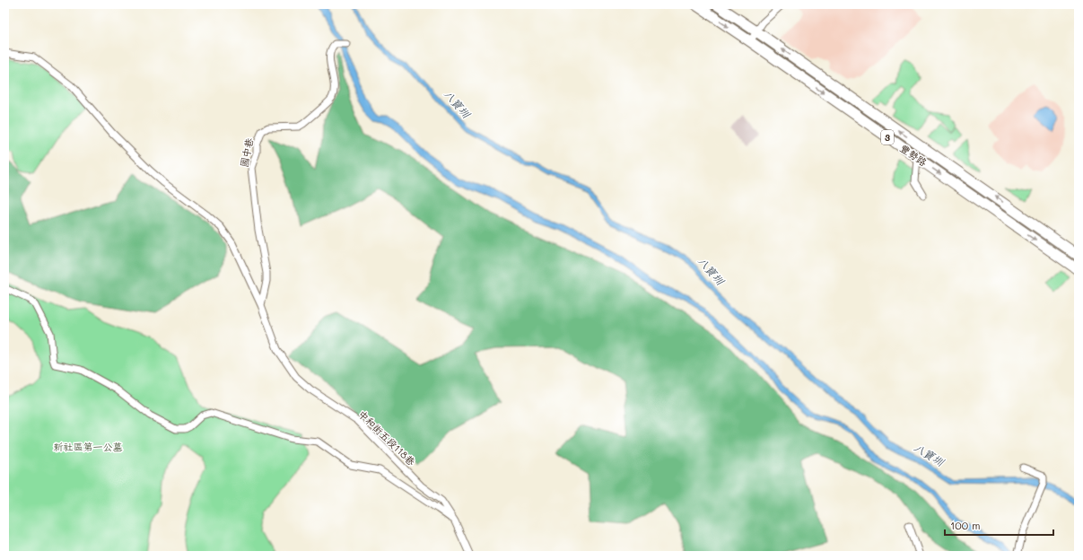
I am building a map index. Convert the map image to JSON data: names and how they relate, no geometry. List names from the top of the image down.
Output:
{
  "streets": {
    "main road": ["3", "豐勢路"],
    "street": ["國中巷", "中和街五段118巷"]
  },
  "crossings": [
    ["國中巷", "中和街五段118巷"]
  ],
  "water": ["八寶圳"],
  "parks": ["新社區第一公墓"],
  "scale_bar": "100 m"
}
